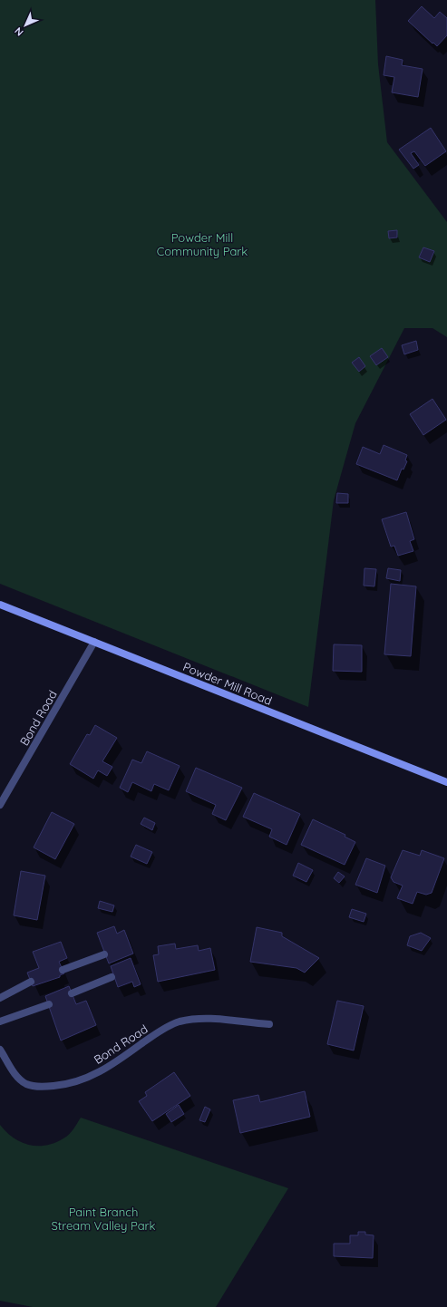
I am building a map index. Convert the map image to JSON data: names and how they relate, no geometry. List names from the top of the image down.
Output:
{
  "streets": {
    "main road": ["Powder Mill Road"],
    "street": ["Bond Road"]
  },
  "crossings": [
    ["Powder Mill Road", "Bond Road"]
  ],
  "parks": ["Powder Mill Community Park", "Paint Branch Stream Valley Park"],
  "north": "bottom left"
}
